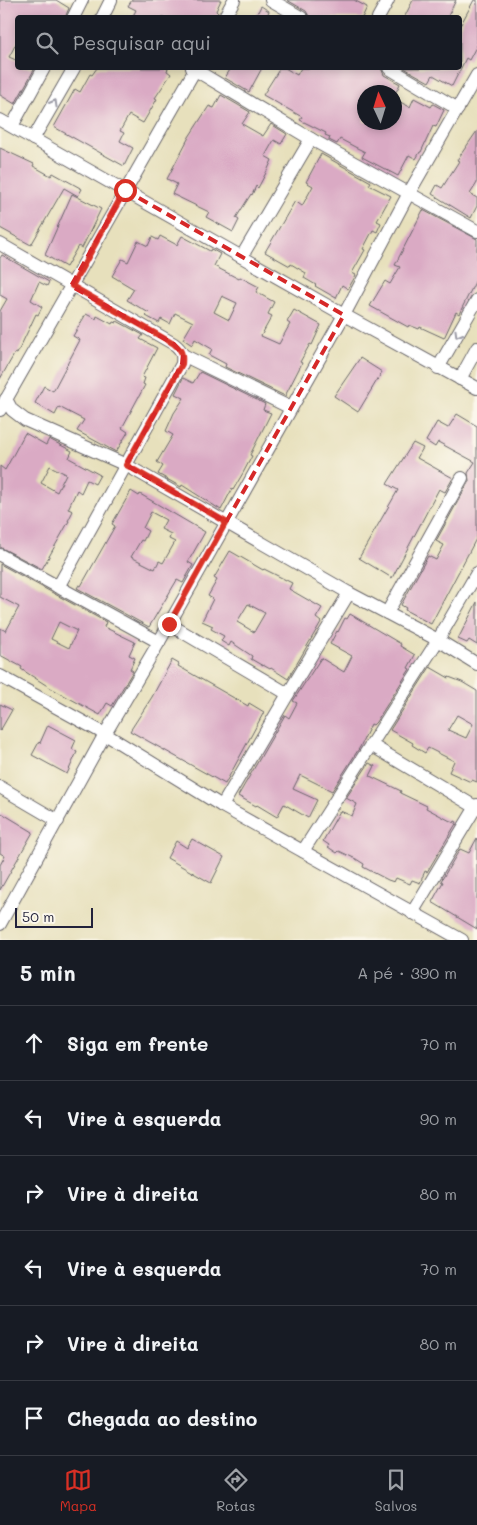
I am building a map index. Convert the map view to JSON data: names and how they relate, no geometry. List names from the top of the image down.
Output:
{
  "scale_bar": "50 m",
  "north": "top",
  "page": {
    "search": "Pesquisar aqui",
    "scale": "50 m",
    "heading": ["5 min", "A pé · 390 m"],
    "list": [
      ["Siga em frente", "70 m"],
      ["Vire à esquerda", "90 m"],
      ["Vire à direita", "80 m"],
      ["Vire à esquerda", "70 m"],
      ["Vire à direita", "80 m"],
      "Chegada ao destino"
    ],
    "nav": ["Mapa", "Rotas", "Salvos"]
  }
}
